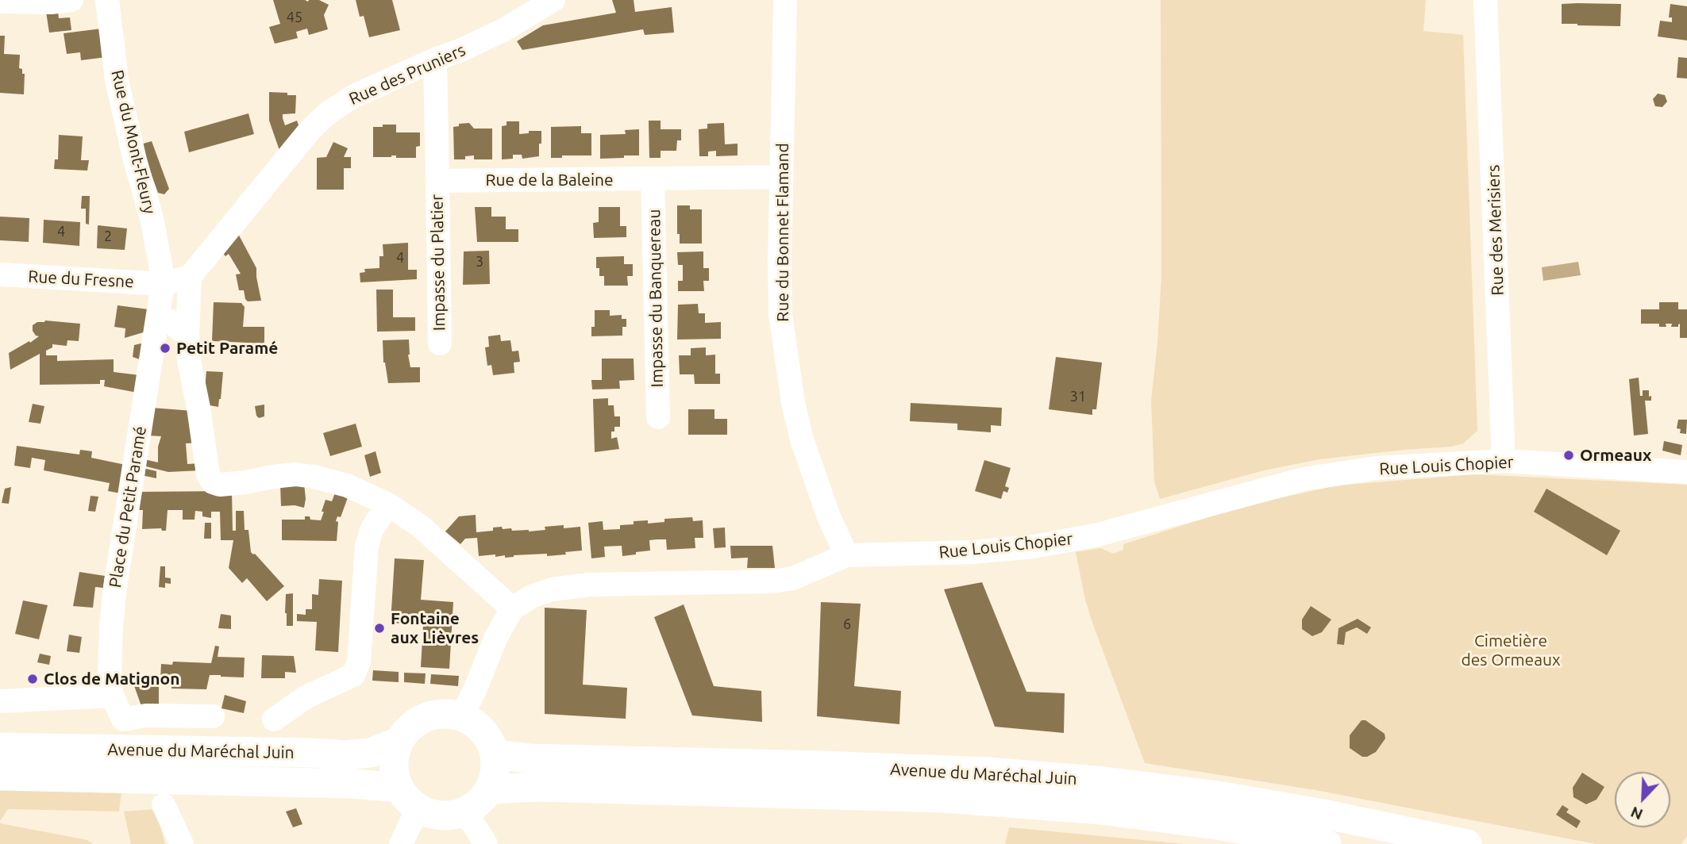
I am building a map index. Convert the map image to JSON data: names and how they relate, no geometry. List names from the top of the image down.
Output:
{
  "streets": {
    "main road": ["Avenue du Maréchal Juin"],
    "street": [
      "Rue des Pruniers",
      "Rue du Mont-Fleury",
      "Rue de la Baleine",
      "Rue des Merisiers",
      "Rue du Bonnet Flamand",
      "Impasse du Platier",
      "Rue du Fresne",
      "Impasse du Banquereau",
      "Rue Louis Chopier",
      "Place du Petit Paramé"
    ]
  },
  "crossings": [
    ["Rue du Mont-Fleury", "Rue du Fresne"],
    ["Rue du Mont-Fleury", "Place du Petit Paramé"],
    ["Rue de la Baleine", "Rue du Bonnet Flamand"],
    ["Rue de la Baleine", "Impasse du Platier"],
    ["Rue de la Baleine", "Impasse du Banquereau"],
    ["Rue des Merisiers", "Rue Louis Chopier"],
    ["Rue du Bonnet Flamand", "Rue Louis Chopier"],
    ["Rue du Fresne", "Place du Petit Paramé"]
  ],
  "parks": ["Cimetière des Ormeaux"],
  "places": [
    "Petit Paramé",
    "Ormeaux",
    "Fontaine aux Lièvres",
    "Clos de Matignon"
  ],
  "house_numbers": [
    "45",
    "4",
    "2",
    "4",
    "3",
    "31",
    "6"
  ],
  "north": "bottom left"
}
